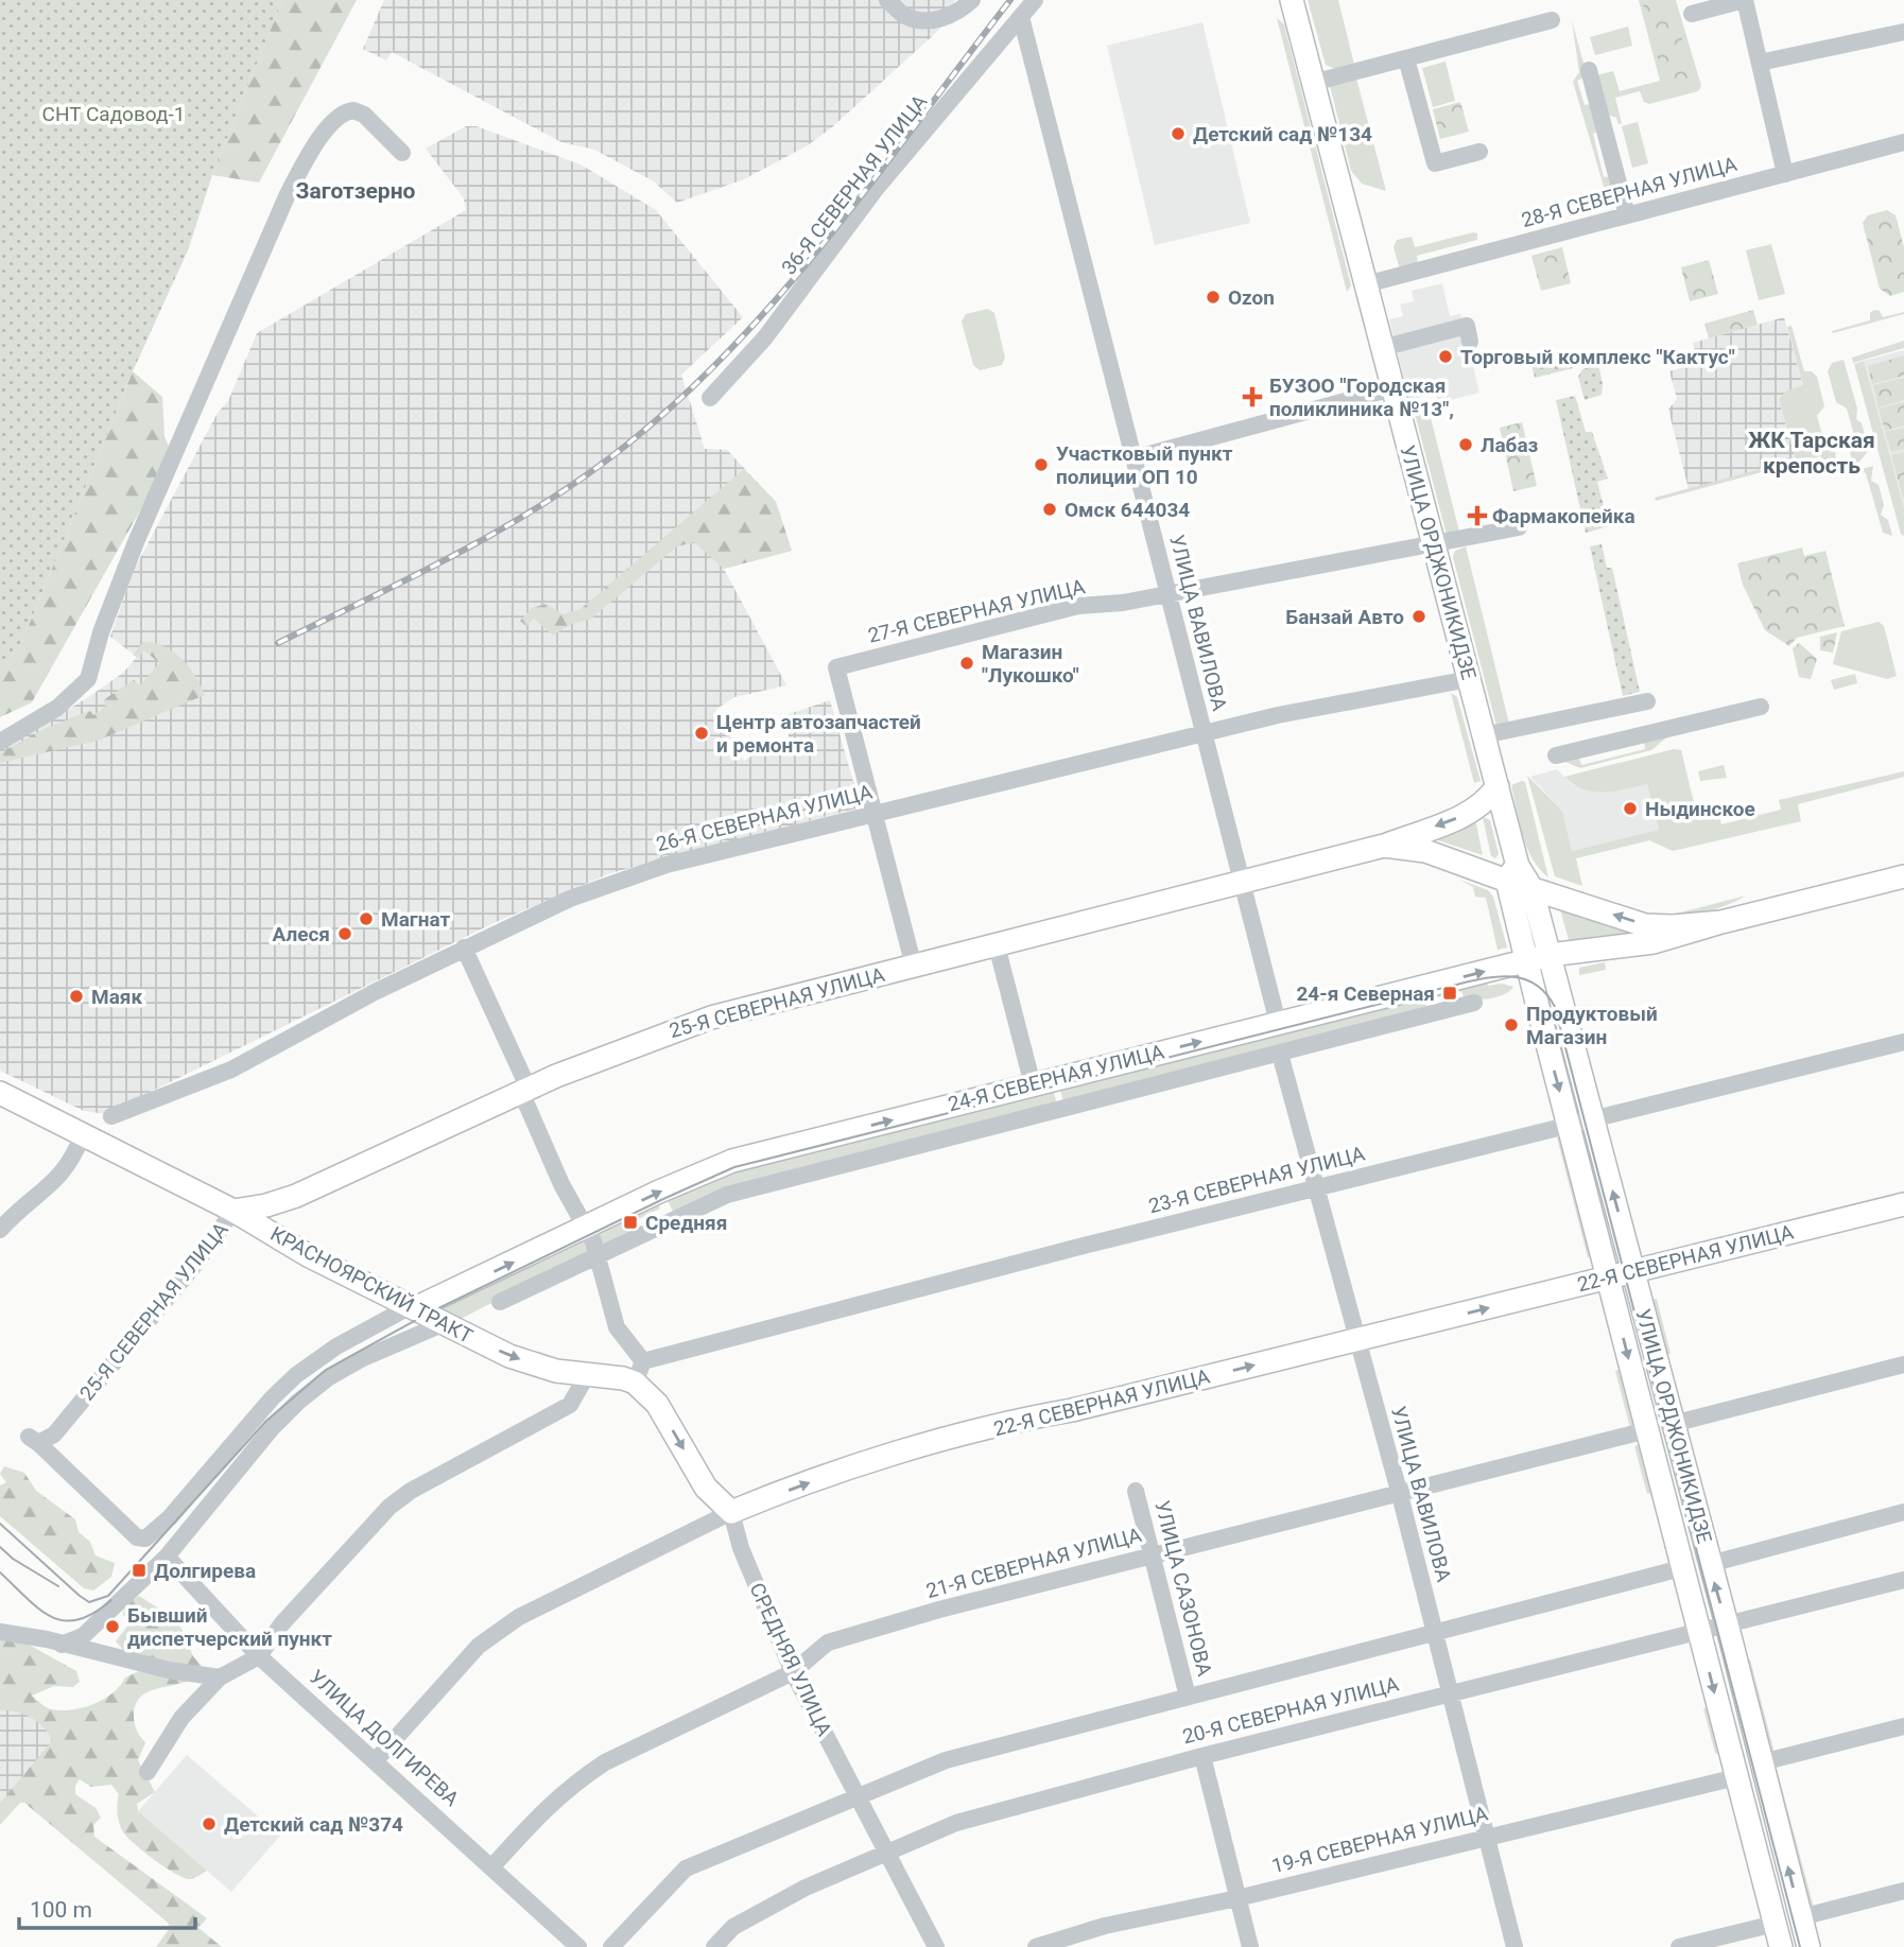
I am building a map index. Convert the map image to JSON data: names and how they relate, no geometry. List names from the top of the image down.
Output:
{
  "streets": {
    "main road": [
      "УЛИЦА ОРДЖОНИКИДЗЕ",
      "25-Я СЕВЕРНАЯ УЛИЦА",
      "24-Я СЕВЕРНАЯ УЛИЦА",
      "22-Я СЕВЕРНАЯ УЛИЦА",
      "КРАСНОЯРСКИЙ ТРАКТ"
    ],
    "street": [
      "36-Я СЕВЕРНАЯ УЛИЦА",
      "28-Я СЕВЕРНАЯ УЛИЦА",
      "27-Я СЕВЕРНАЯ УЛИЦА",
      "УЛИЦА ВАВИЛОВА",
      "26-Я СЕВЕРНАЯ УЛИЦА",
      "23-Я СЕВЕРНАЯ УЛИЦА",
      "21-Я СЕВЕРНАЯ УЛИЦА",
      "УЛИЦА САЗОНОВА",
      "СРЕДНЯЯ УЛИЦА",
      "20-Я СЕВЕРНАЯ УЛИЦА",
      "УЛИЦА ДОЛГИРЕВА",
      "19-Я СЕВЕРНАЯ УЛИЦА"
    ]
  },
  "crossings": [
    ["36-Я СЕВЕРНАЯ УЛИЦА", "УЛИЦА ВАВИЛОВА"],
    ["28-Я СЕВЕРНАЯ УЛИЦА", "УЛИЦА ОРДЖОНИКИДЗЕ"],
    ["УЛИЦА ОРДЖОНИКИДЗЕ", "27-Я СЕВЕРНАЯ УЛИЦА"],
    ["УЛИЦА ОРДЖОНИКИДЗЕ", "26-Я СЕВЕРНАЯ УЛИЦА"],
    ["УЛИЦА ОРДЖОНИКИДЗЕ", "25-Я СЕВЕРНАЯ УЛИЦА"],
    ["УЛИЦА ОРДЖОНИКИДЗЕ", "24-Я СЕВЕРНАЯ УЛИЦА"],
    ["УЛИЦА ОРДЖОНИКИДЗЕ", "23-Я СЕВЕРНАЯ УЛИЦА"],
    ["УЛИЦА ОРДЖОНИКИДЗЕ", "22-Я СЕВЕРНАЯ УЛИЦА"],
    ["УЛИЦА ОРДЖОНИКИДЗЕ", "21-Я СЕВЕРНАЯ УЛИЦА"],
    ["УЛИЦА ОРДЖОНИКИДЗЕ", "20-Я СЕВЕРНАЯ УЛИЦА"],
    ["УЛИЦА ОРДЖОНИКИДЗЕ", "19-Я СЕВЕРНАЯ УЛИЦА"],
    ["27-Я СЕВЕРНАЯ УЛИЦА", "УЛИЦА ВАВИЛОВА"],
    ["27-Я СЕВЕРНАЯ УЛИЦА", "26-Я СЕВЕРНАЯ УЛИЦА"],
    ["УЛИЦА ВАВИЛОВА", "26-Я СЕВЕРНАЯ УЛИЦА"],
    ["УЛИЦА ВАВИЛОВА", "25-Я СЕВЕРНАЯ УЛИЦА"],
    ["УЛИЦА ВАВИЛОВА", "24-Я СЕВЕРНАЯ УЛИЦА"],
    ["УЛИЦА ВАВИЛОВА", "23-Я СЕВЕРНАЯ УЛИЦА"],
    ["УЛИЦА ВАВИЛОВА", "22-Я СЕВЕРНАЯ УЛИЦА"],
    ["УЛИЦА ВАВИЛОВА", "21-Я СЕВЕРНАЯ УЛИЦА"],
    ["УЛИЦА ВАВИЛОВА", "20-Я СЕВЕРНАЯ УЛИЦА"],
    ["УЛИЦА ВАВИЛОВА", "19-Я СЕВЕРНАЯ УЛИЦА"],
    ["25-Я СЕВЕРНАЯ УЛИЦА", "24-Я СЕВЕРНАЯ УЛИЦА"],
    ["25-Я СЕВЕРНАЯ УЛИЦА", "КРАСНОЯРСКИЙ ТРАКТ"],
    ["24-Я СЕВЕРНАЯ УЛИЦА", "КРАСНОЯРСКИЙ ТРАКТ"],
    ["23-Я СЕВЕРНАЯ УЛИЦА", "КРАСНОЯРСКИЙ ТРАКТ"],
    ["22-Я СЕВЕРНАЯ УЛИЦА", "СРЕДНЯЯ УЛИЦА"],
    ["22-Я СЕВЕРНАЯ УЛИЦА", "УЛИЦА ДОЛГИРЕВА"],
    ["21-Я СЕВЕРНАЯ УЛИЦА", "УЛИЦА САЗОНОВА"],
    ["21-Я СЕВЕРНАЯ УЛИЦА", "СРЕДНЯЯ УЛИЦА"],
    ["21-Я СЕВЕРНАЯ УЛИЦА", "УЛИЦА ДОЛГИРЕВА"],
    ["УЛИЦА САЗОНОВА", "20-Я СЕВЕРНАЯ УЛИЦА"],
    ["СРЕДНЯЯ УЛИЦА", "20-Я СЕВЕРНАЯ УЛИЦА"]
  ],
  "one_way": ["22-Я СЕВЕРНАЯ УЛИЦА"],
  "districts": ["Заготзерно", "ЖК Тарская крепость"],
  "parks": ["СНТ Садовод-1"],
  "places": {
    "other": [
      "Детский сад №134",
      "Ozon",
      "Торговый комплекс \"Кактус\"",
      "Лабаз",
      "Участковый пункт полиции ОП 10",
      "Омск 644034",
      "Банзай Авто",
      "Магазин \"Лукошко\"",
      "Центр автозапчастей и ремонта",
      "Ныдинское",
      "Магнат",
      "Алеся",
      "Маяк",
      "Продуктовый Магазин",
      "Бывший диспетчерский пункт",
      "Детский сад №374"
    ],
    "health": ["БУЗОО \"Городская поликлиника №13\",", "Фармакопейка"],
    "transit": ["24-я Северная", "Средняя", "Долгирева"]
  },
  "scale_bar": "100 m"
}
